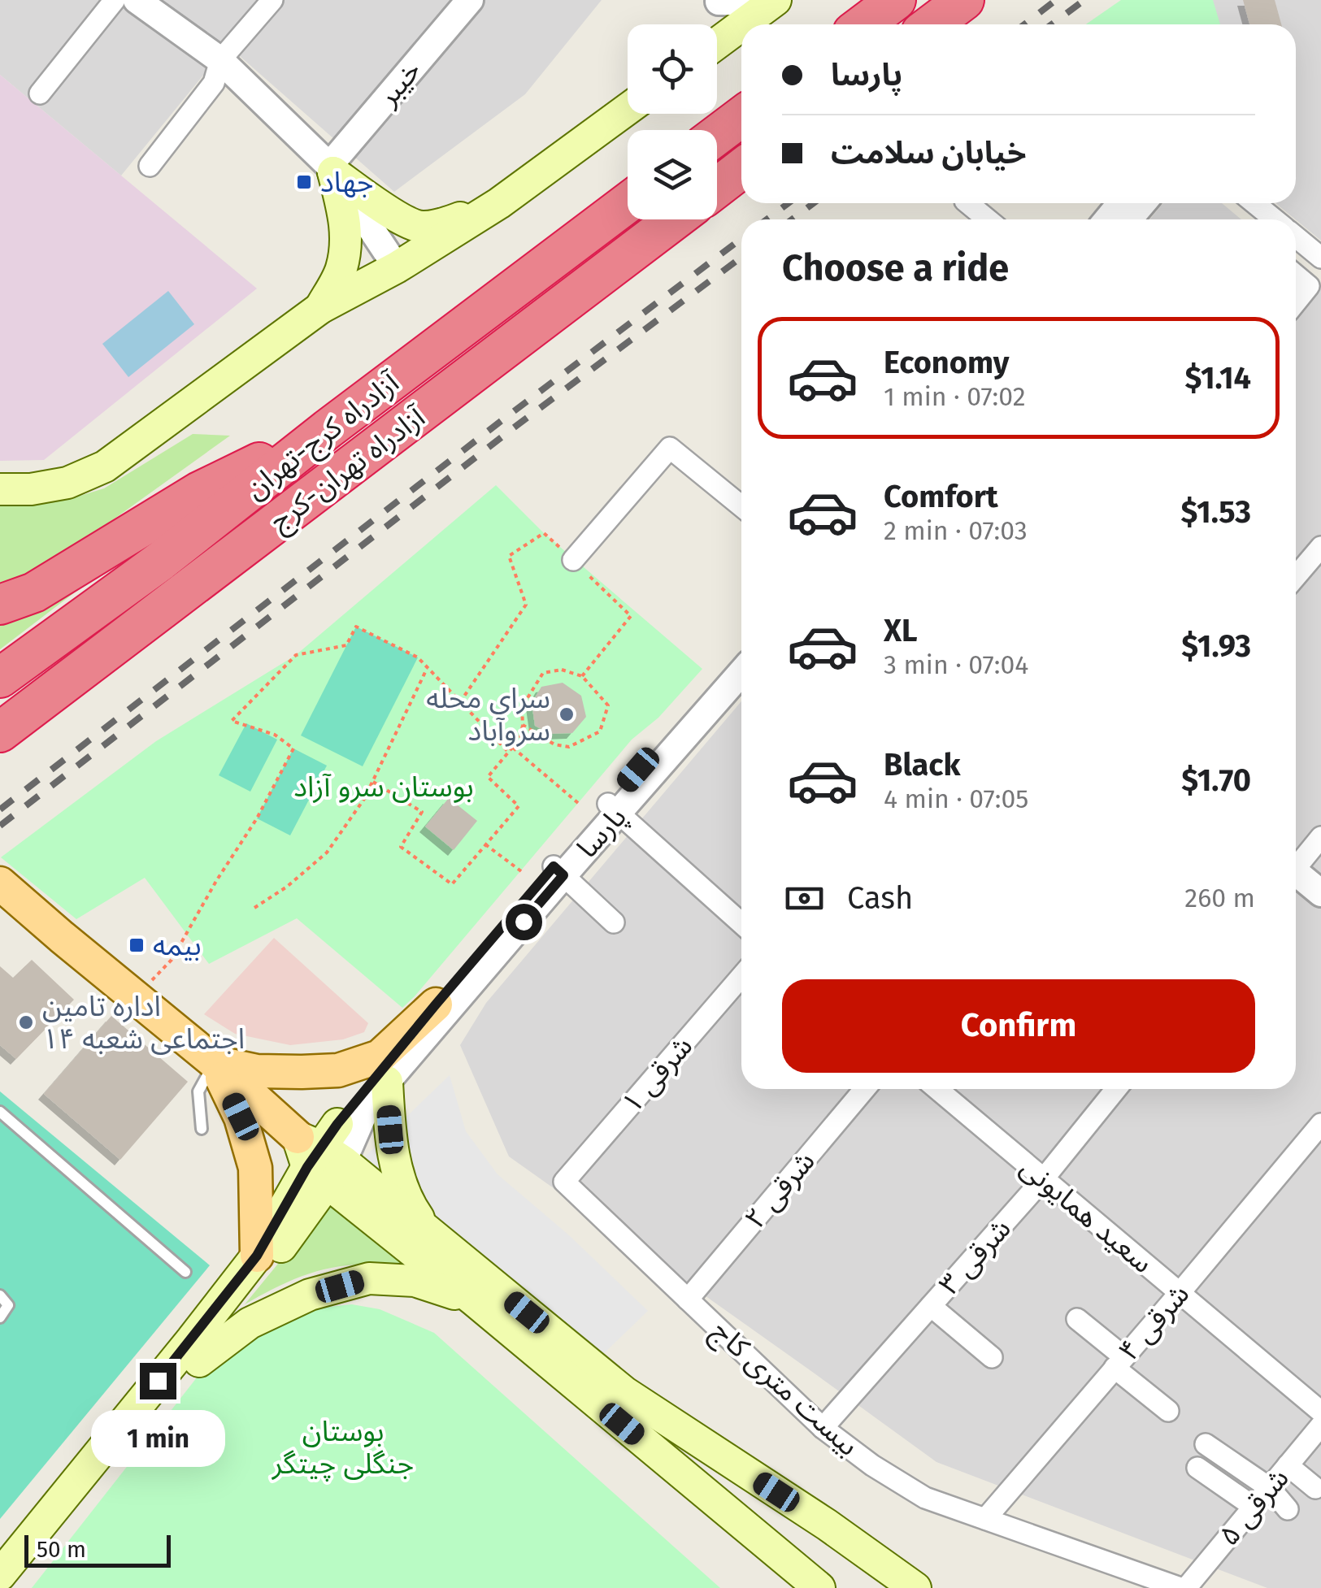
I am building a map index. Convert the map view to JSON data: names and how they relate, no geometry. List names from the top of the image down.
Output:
{
  "streets": {
    "highway": ["آزادراه کرج-تهران", "آزادراه تهران-کرج"],
    "street": [
      "خیبر",
      "پارسا",
      "۱ شرقی",
      "۲ شرقی",
      "سعید همایونی",
      "۳ شرقی",
      "۴ شرقی",
      "بیست متری کاج",
      "۵ شرقی"
    ]
  },
  "crossings": [
    ["۱ شرقی", "بیست متری کاج"],
    ["۲ شرقی", "بیست متری کاج"],
    ["سعید همایونی", "۳ شرقی"],
    ["سعید همایونی", "۴ شرقی"],
    ["۳ شرقی", "بیست متری کاج"],
    ["۴ شرقی", "بیست متری کاج"]
  ],
  "parks": ["بوستان سرو آزاد", "بوستان جنگلی چیتگر"],
  "places": {
    "transit": ["جهاد", "بیمه"],
    "other": ["سرای محله سروآباد", "اداره تامین اجتماعی شعبه ۱۴"]
  },
  "scale_bar": "50 m",
  "page": {
    "banner": ["پارسا", "خیابان سلامت"],
    "heading": "Choose a ride",
    "list": [
      {
        "name": "Economy",
        "note": "1 min · 07:02",
        "value": "$1.14"
      },
      {
        "name": "Comfort",
        "note": "2 min · 07:03",
        "value": "$1.53"
      },
      {
        "name": "XL",
        "note": "3 min · 07:04",
        "value": "$1.93"
      },
      {
        "name": "Black",
        "note": "4 min · 07:05",
        "value": "$1.70"
      }
    ],
    "pay": ["Cash", "260 m"],
    "buttons": "Confirm",
    "bubble": "1 min",
    "scale": "50 m"
  }
}
